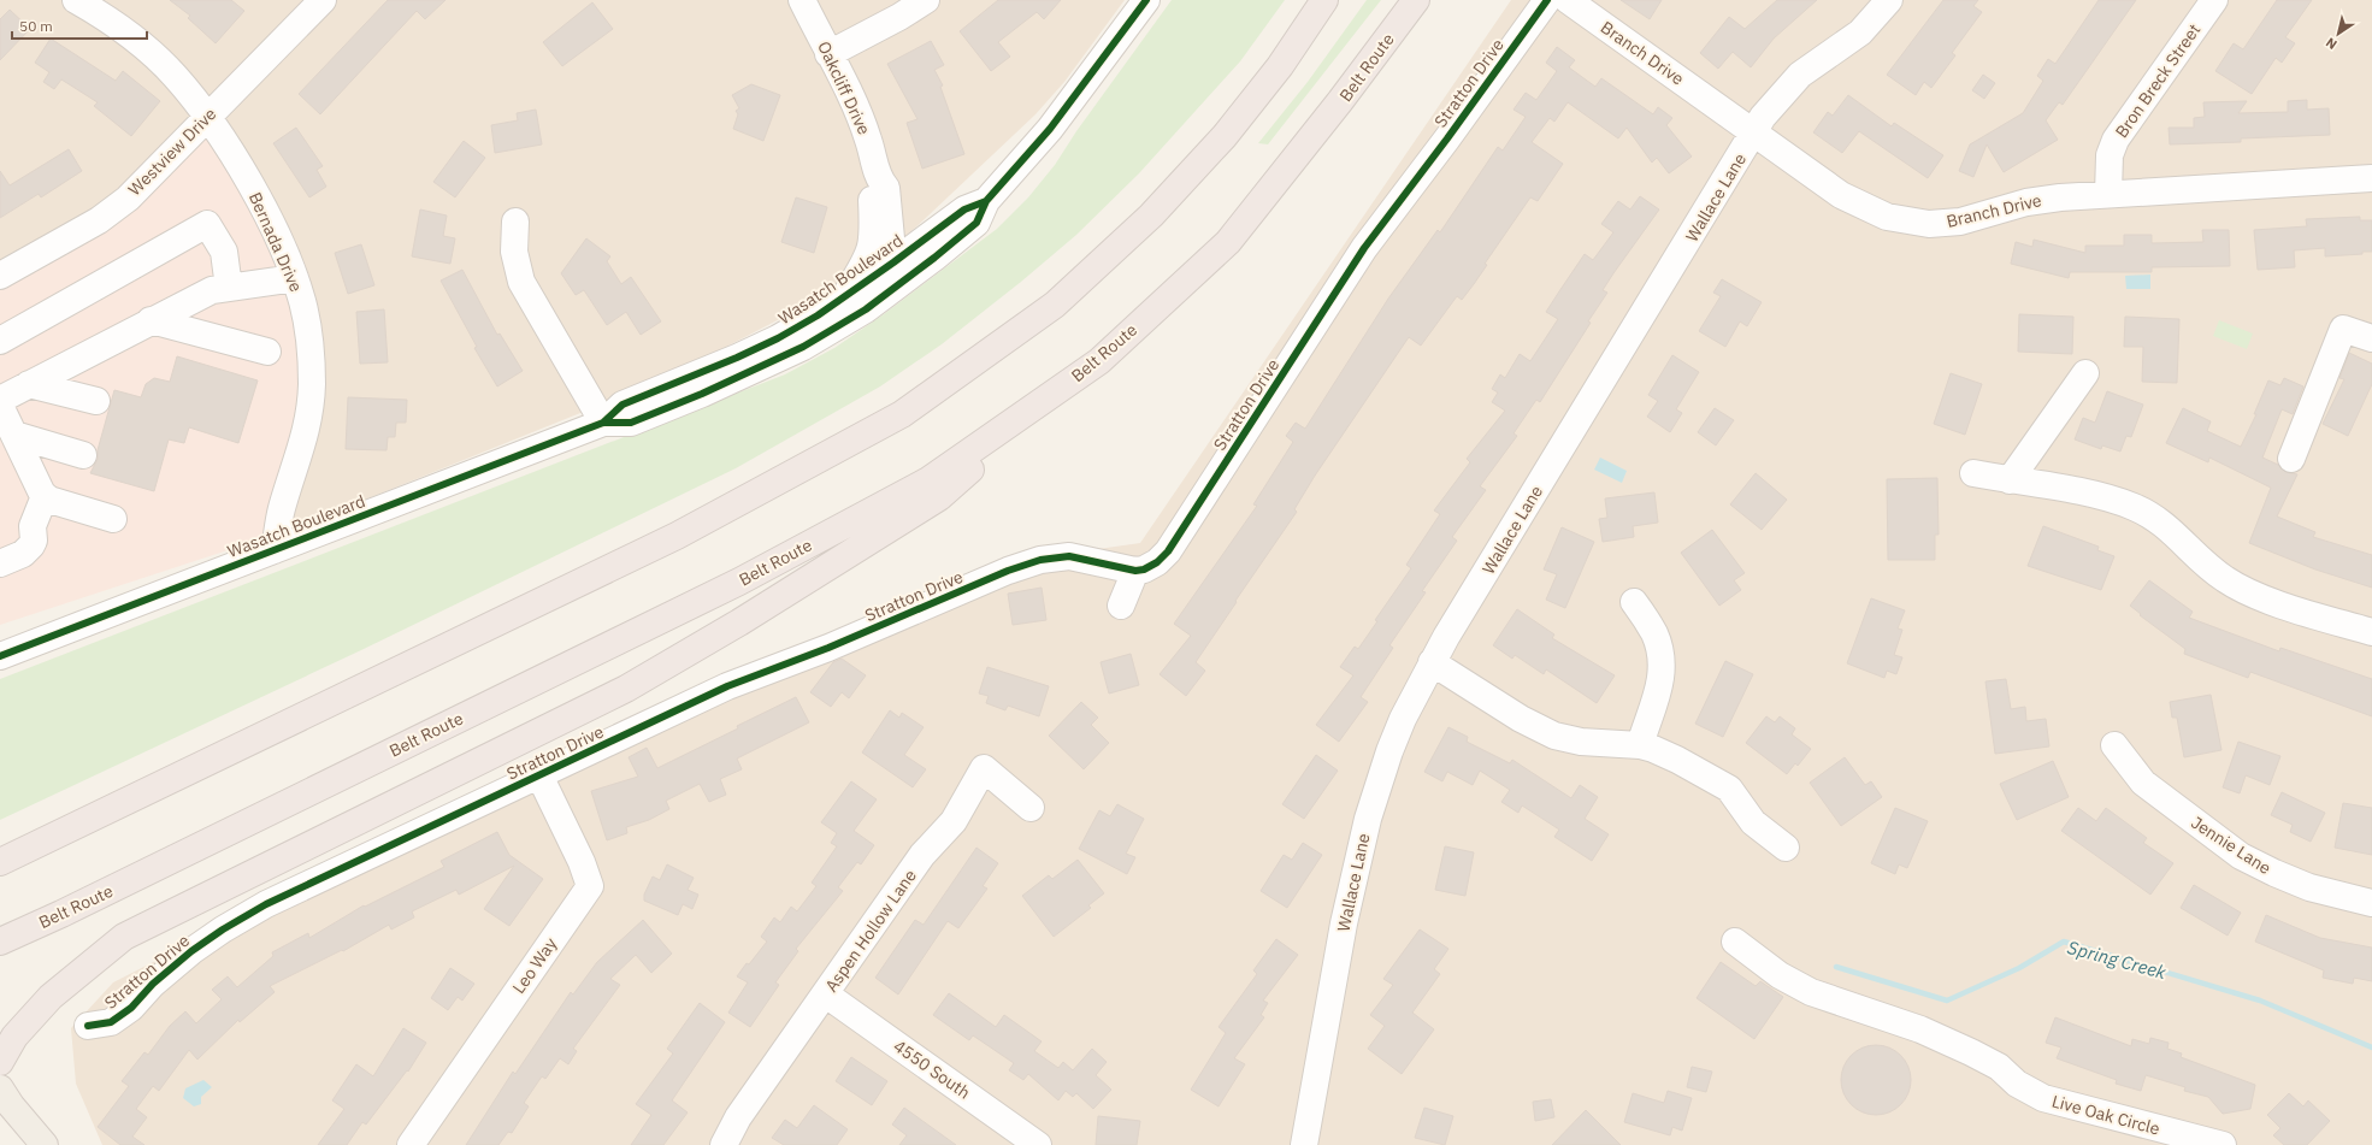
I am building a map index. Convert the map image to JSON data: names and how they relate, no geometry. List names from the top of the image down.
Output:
{
  "streets": {
    "highway": ["Belt Route"],
    "street": [
      "Branch Drive",
      "Bron Breck Street",
      "Stratton Drive",
      "Oakcliff Drive",
      "Westview Drive",
      "Wallace Lane",
      "Bernada Drive",
      "Wasatch Boulevard",
      "Jennie Lane",
      "Aspen Hollow Lane",
      "Leo Way",
      "4550 South",
      "Live Oak Circle"
    ]
  },
  "crossings": [
    ["Branch Drive", "Bron Breck Street"],
    ["Branch Drive", "Wallace Lane"],
    ["Stratton Drive", "Leo Way"],
    ["Oakcliff Drive", "Wasatch Boulevard"],
    ["Westview Drive", "Bernada Drive"],
    ["Bernada Drive", "Wasatch Boulevard"],
    ["Aspen Hollow Lane", "4550 South"]
  ],
  "water": ["Spring Creek"],
  "scale_bar": "50 m",
  "north": "bottom left"
}
